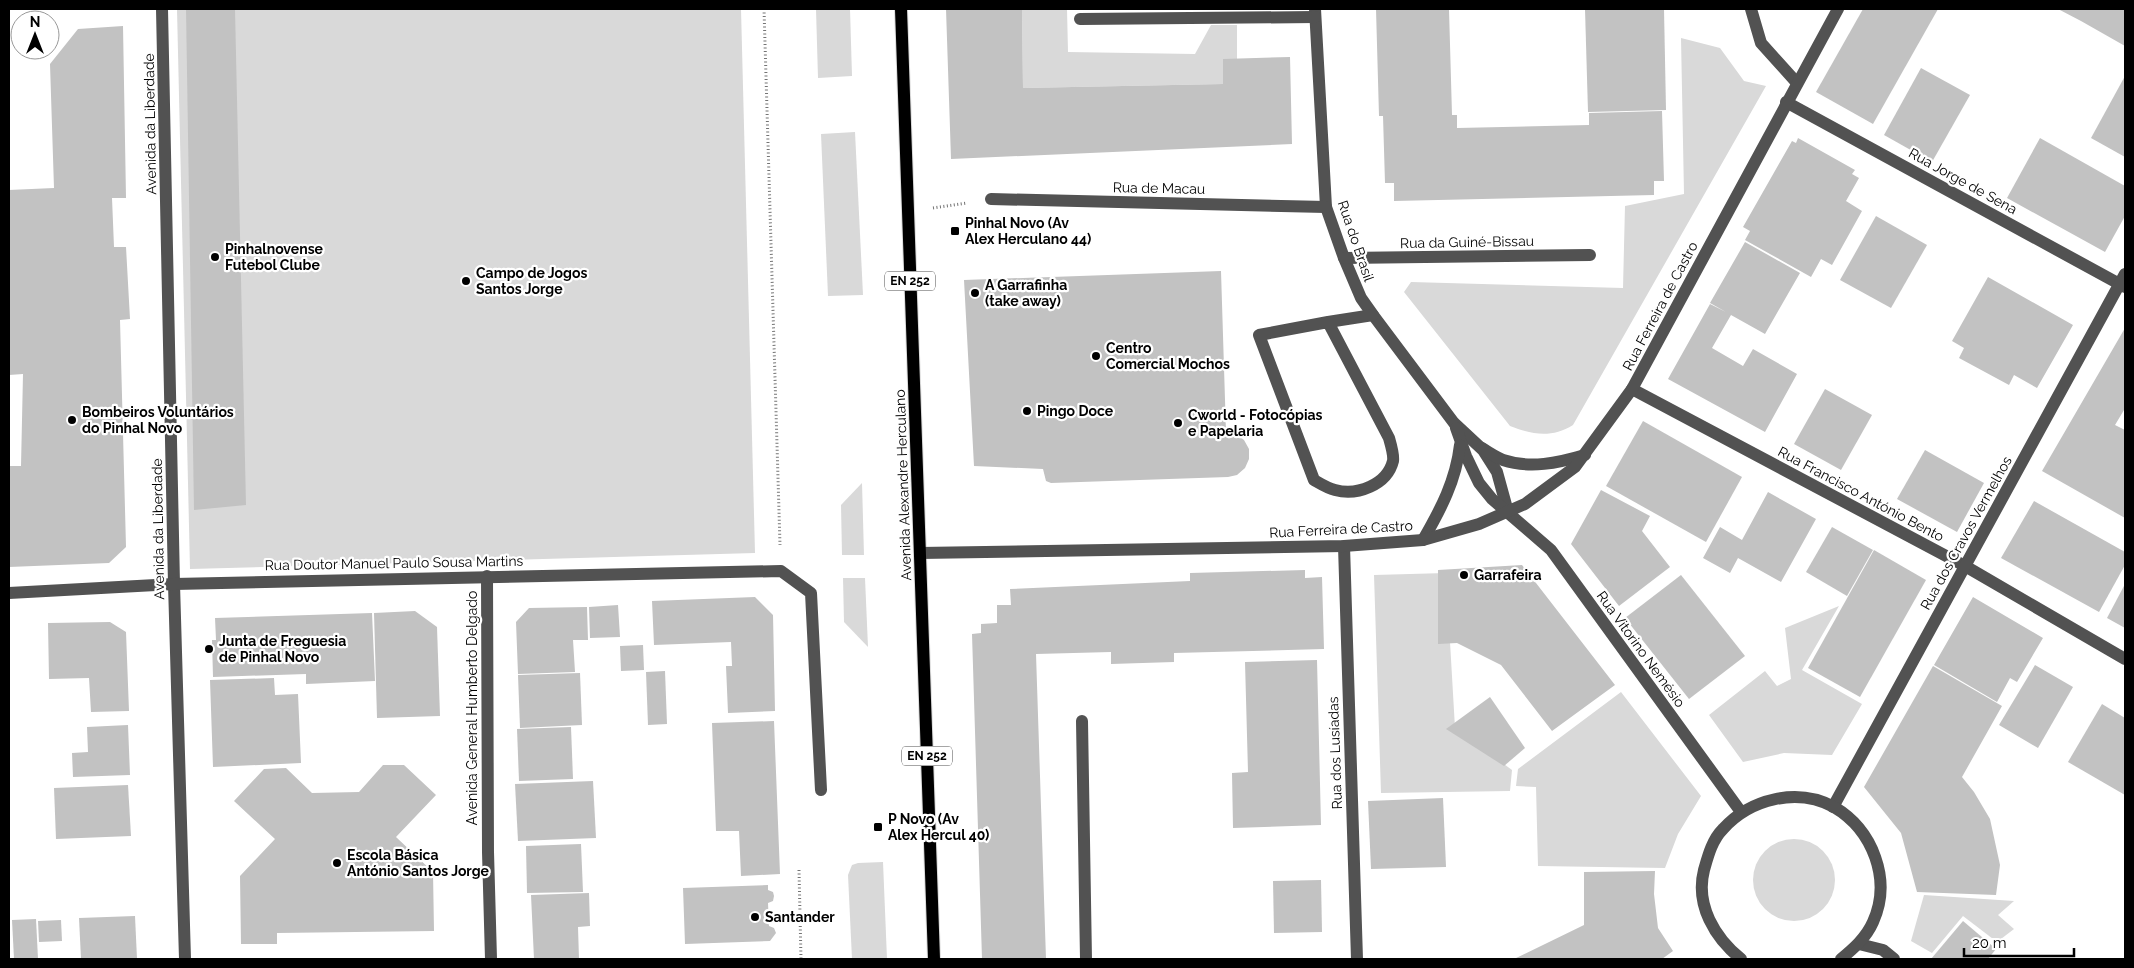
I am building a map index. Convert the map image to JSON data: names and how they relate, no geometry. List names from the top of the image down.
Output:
{
  "streets": {
    "main road": ["EN 252", "Avenida Alexandre Herculano"],
    "street": [
      "Avenida da Liberdade",
      "Rua Jorge de Sena",
      "Rua de Macau",
      "Rua do Brasil",
      "Rua da Guiné-Bissau",
      "Rua Ferreira de Castro",
      "Rua Francisco António Bento",
      "Rua dos Cravos Vermelhos",
      "Rua Doutor Manuel Paulo Sousa Martins",
      "Rua Vitorino Nemésio",
      "Avenida General Humberto Delgado",
      "Rua dos Lusíadas"
    ]
  },
  "crossings": [
    ["Avenida da Liberdade", "Rua Doutor Manuel Paulo Sousa Martins"],
    ["Rua Jorge de Sena", "Rua Ferreira de Castro"],
    ["Rua Jorge de Sena", "Rua dos Cravos Vermelhos"],
    ["Rua de Macau", "Rua do Brasil"],
    ["Rua do Brasil", "Rua da Guiné-Bissau"],
    ["Rua do Brasil", "Rua Vitorino Nemésio"],
    ["Rua Ferreira de Castro", "Avenida Alexandre Herculano"],
    ["Rua Ferreira de Castro", "Rua Francisco António Bento"],
    ["Rua Ferreira de Castro", "Rua Vitorino Nemésio"],
    ["Rua Ferreira de Castro", "Rua dos Lusíadas"],
    ["Rua Francisco António Bento", "Rua dos Cravos Vermelhos"],
    ["Rua Doutor Manuel Paulo Sousa Martins", "Avenida General Humberto Delgado"]
  ],
  "places": {
    "transit": ["Pinhal Novo (Av Alex Herculano 44)", "P Novo (Av Alex Hercul 40)"],
    "other": [
      "Pinhalnovense Futebol Clube",
      "Campo de Jogos Santos Jorge",
      "A Garrafinha (take away)",
      "Centro Comercial Mochos",
      "Pingo Doce",
      "Bombeiros Voluntários do Pinhal Novo",
      "Cworld - Fotocópias e Papelaria",
      "Garrafeira",
      "Junta de Freguesia de Pinhal Novo",
      "Escola Básica António Santos Jorge",
      "Santander"
    ]
  },
  "scale_bar": "20 m",
  "north": "top"
}
